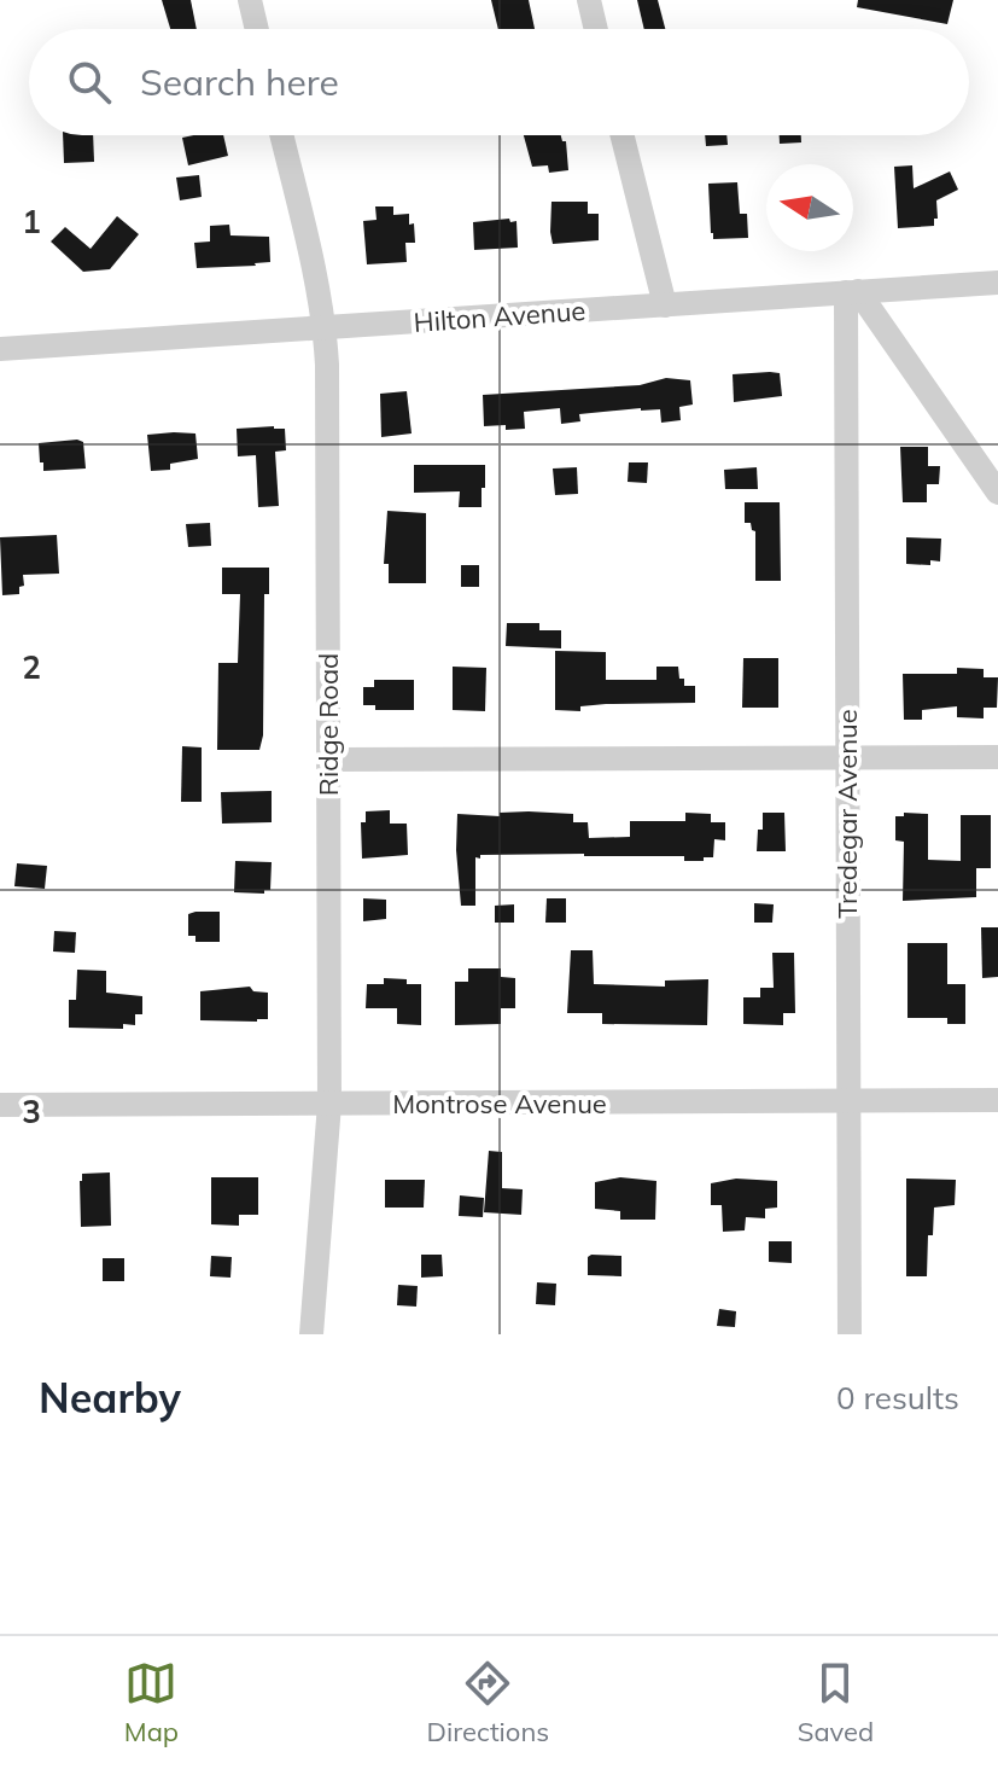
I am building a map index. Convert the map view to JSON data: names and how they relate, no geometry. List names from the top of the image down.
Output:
{
  "streets": {
    "street": [
      "Hilton Avenue",
      "Ridge Road",
      "Tredegar Avenue",
      "Montrose Avenue"
    ]
  },
  "crossings": [
    ["Hilton Avenue", "Ridge Road"],
    ["Hilton Avenue", "Tredegar Avenue"],
    ["Ridge Road", "Montrose Avenue"],
    ["Tredegar Avenue", "Montrose Avenue"]
  ],
  "north": "left",
  "page": {
    "search": "Search here",
    "heading": ["Nearby", "0 results"],
    "nav": ["Map", "Directions", "Saved"]
  },
  "grid": {
    "rows": ["1", "2", "3"]
  }
}
